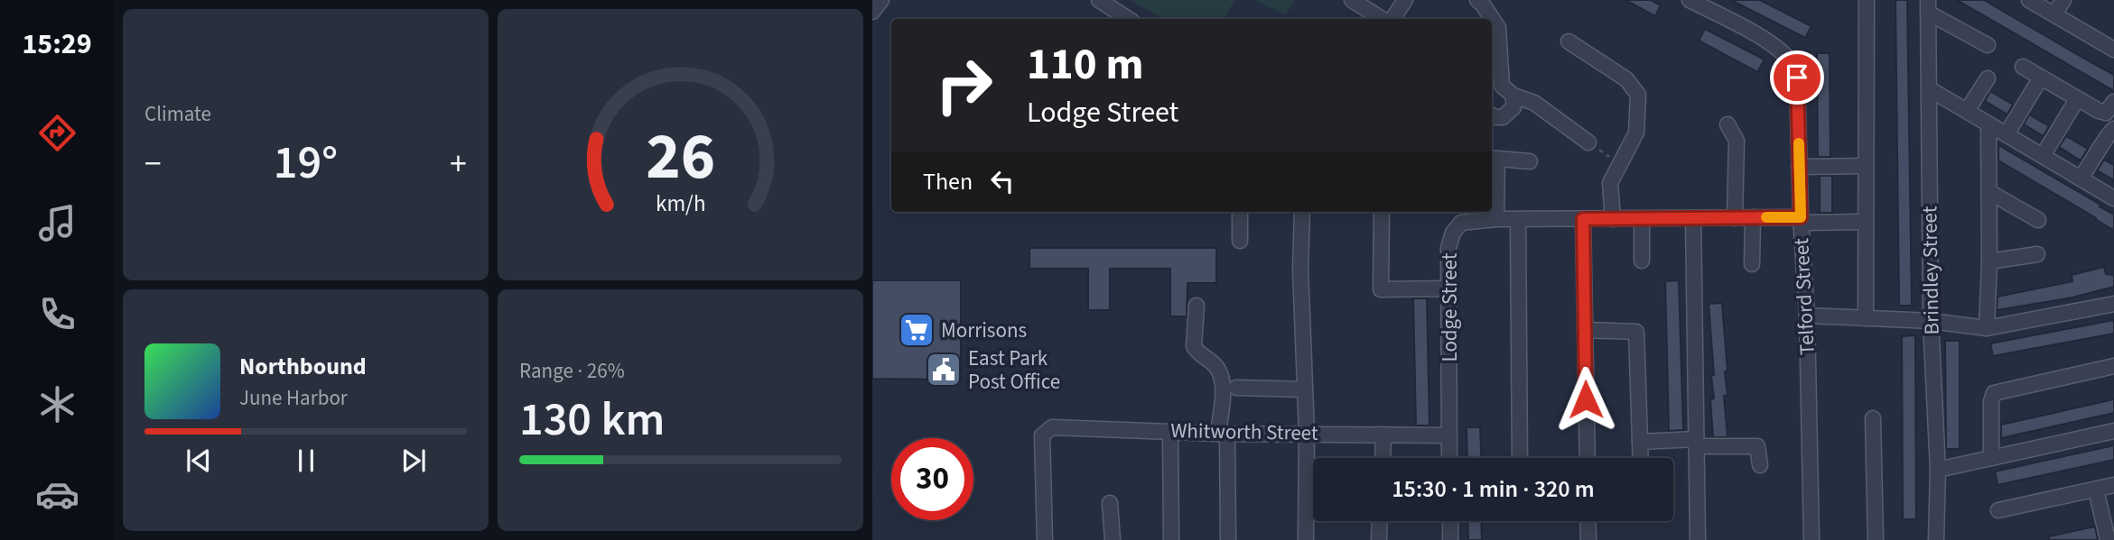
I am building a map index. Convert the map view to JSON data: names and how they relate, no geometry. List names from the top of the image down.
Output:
{
  "streets": {
    "street": [
      "Brindley Street",
      "Telford Street",
      "Lodge Street",
      "Whitworth Street"
    ]
  },
  "crossings": [
    ["Telford Street", "Lodge Street"],
    ["Lodge Street", "Whitworth Street"]
  ],
  "places": {
    "supermarket": ["Morrisons"],
    "public building": ["East Park Post Office"]
  },
  "page": {
    "tabs": "15:29",
    "tile": [
      "Climate",
      ["Range · 26%", "130 km"]
    ],
    "turn": ["110 m", "Lodge Street"],
    "heat": ["−", "19°", "+"],
    "then": "Then",
    "song": ["Northbound", "June Harbor"],
    "limit": "30",
    "trip": "15:30 · 1 min · 320 m",
    "gauge": ["26", "km/h"]
  }
}
